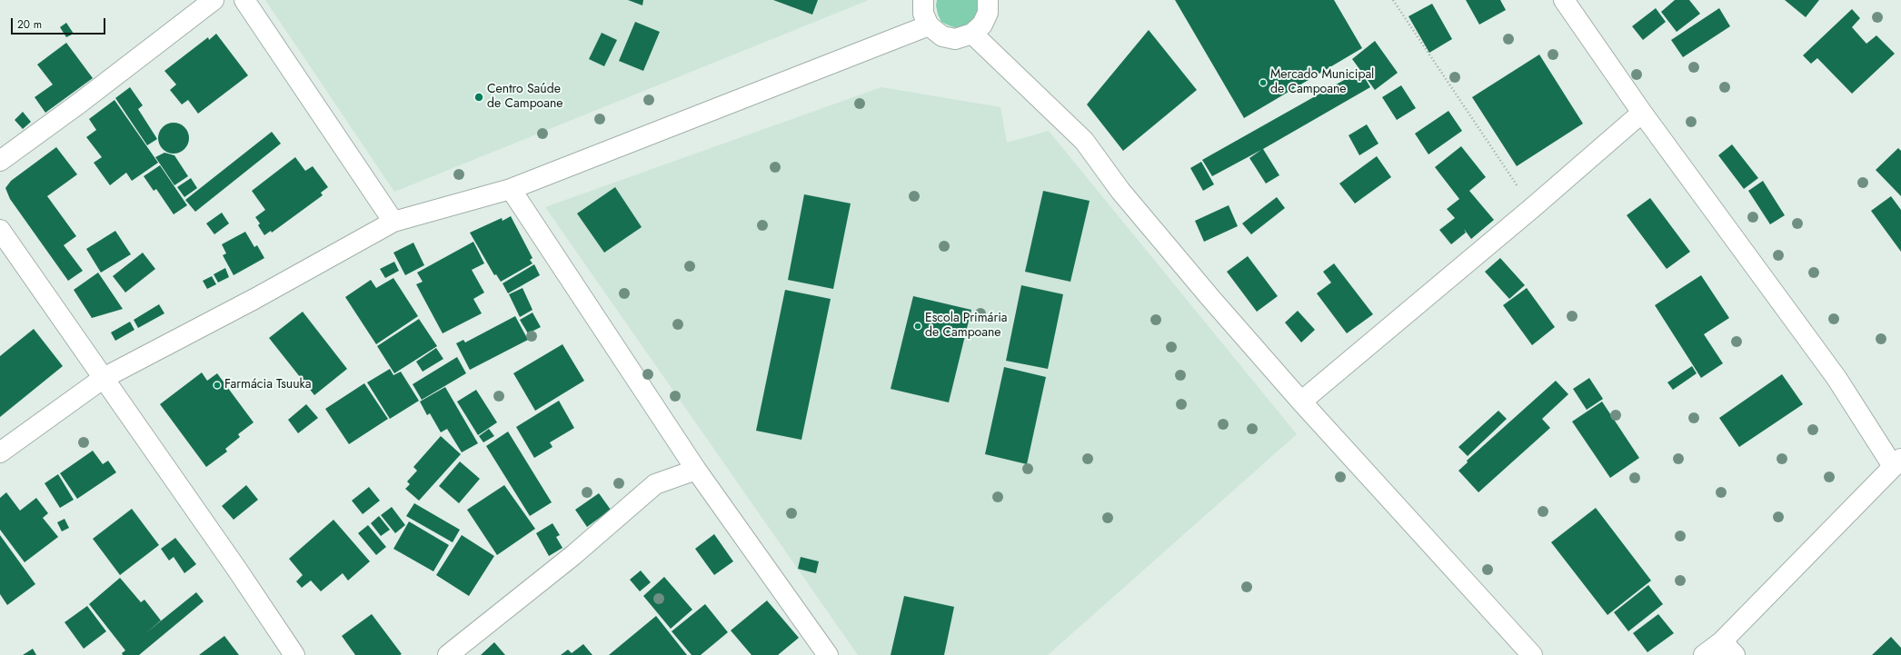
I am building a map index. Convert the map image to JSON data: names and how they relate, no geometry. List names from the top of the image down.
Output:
{
  "places": [
    "Mercado Municipal de Campoane",
    "Centro Saúde de Campoane",
    "Escola Primária de Campoane",
    "Farmácia Tsuuka"
  ],
  "scale_bar": "20 m"
}
